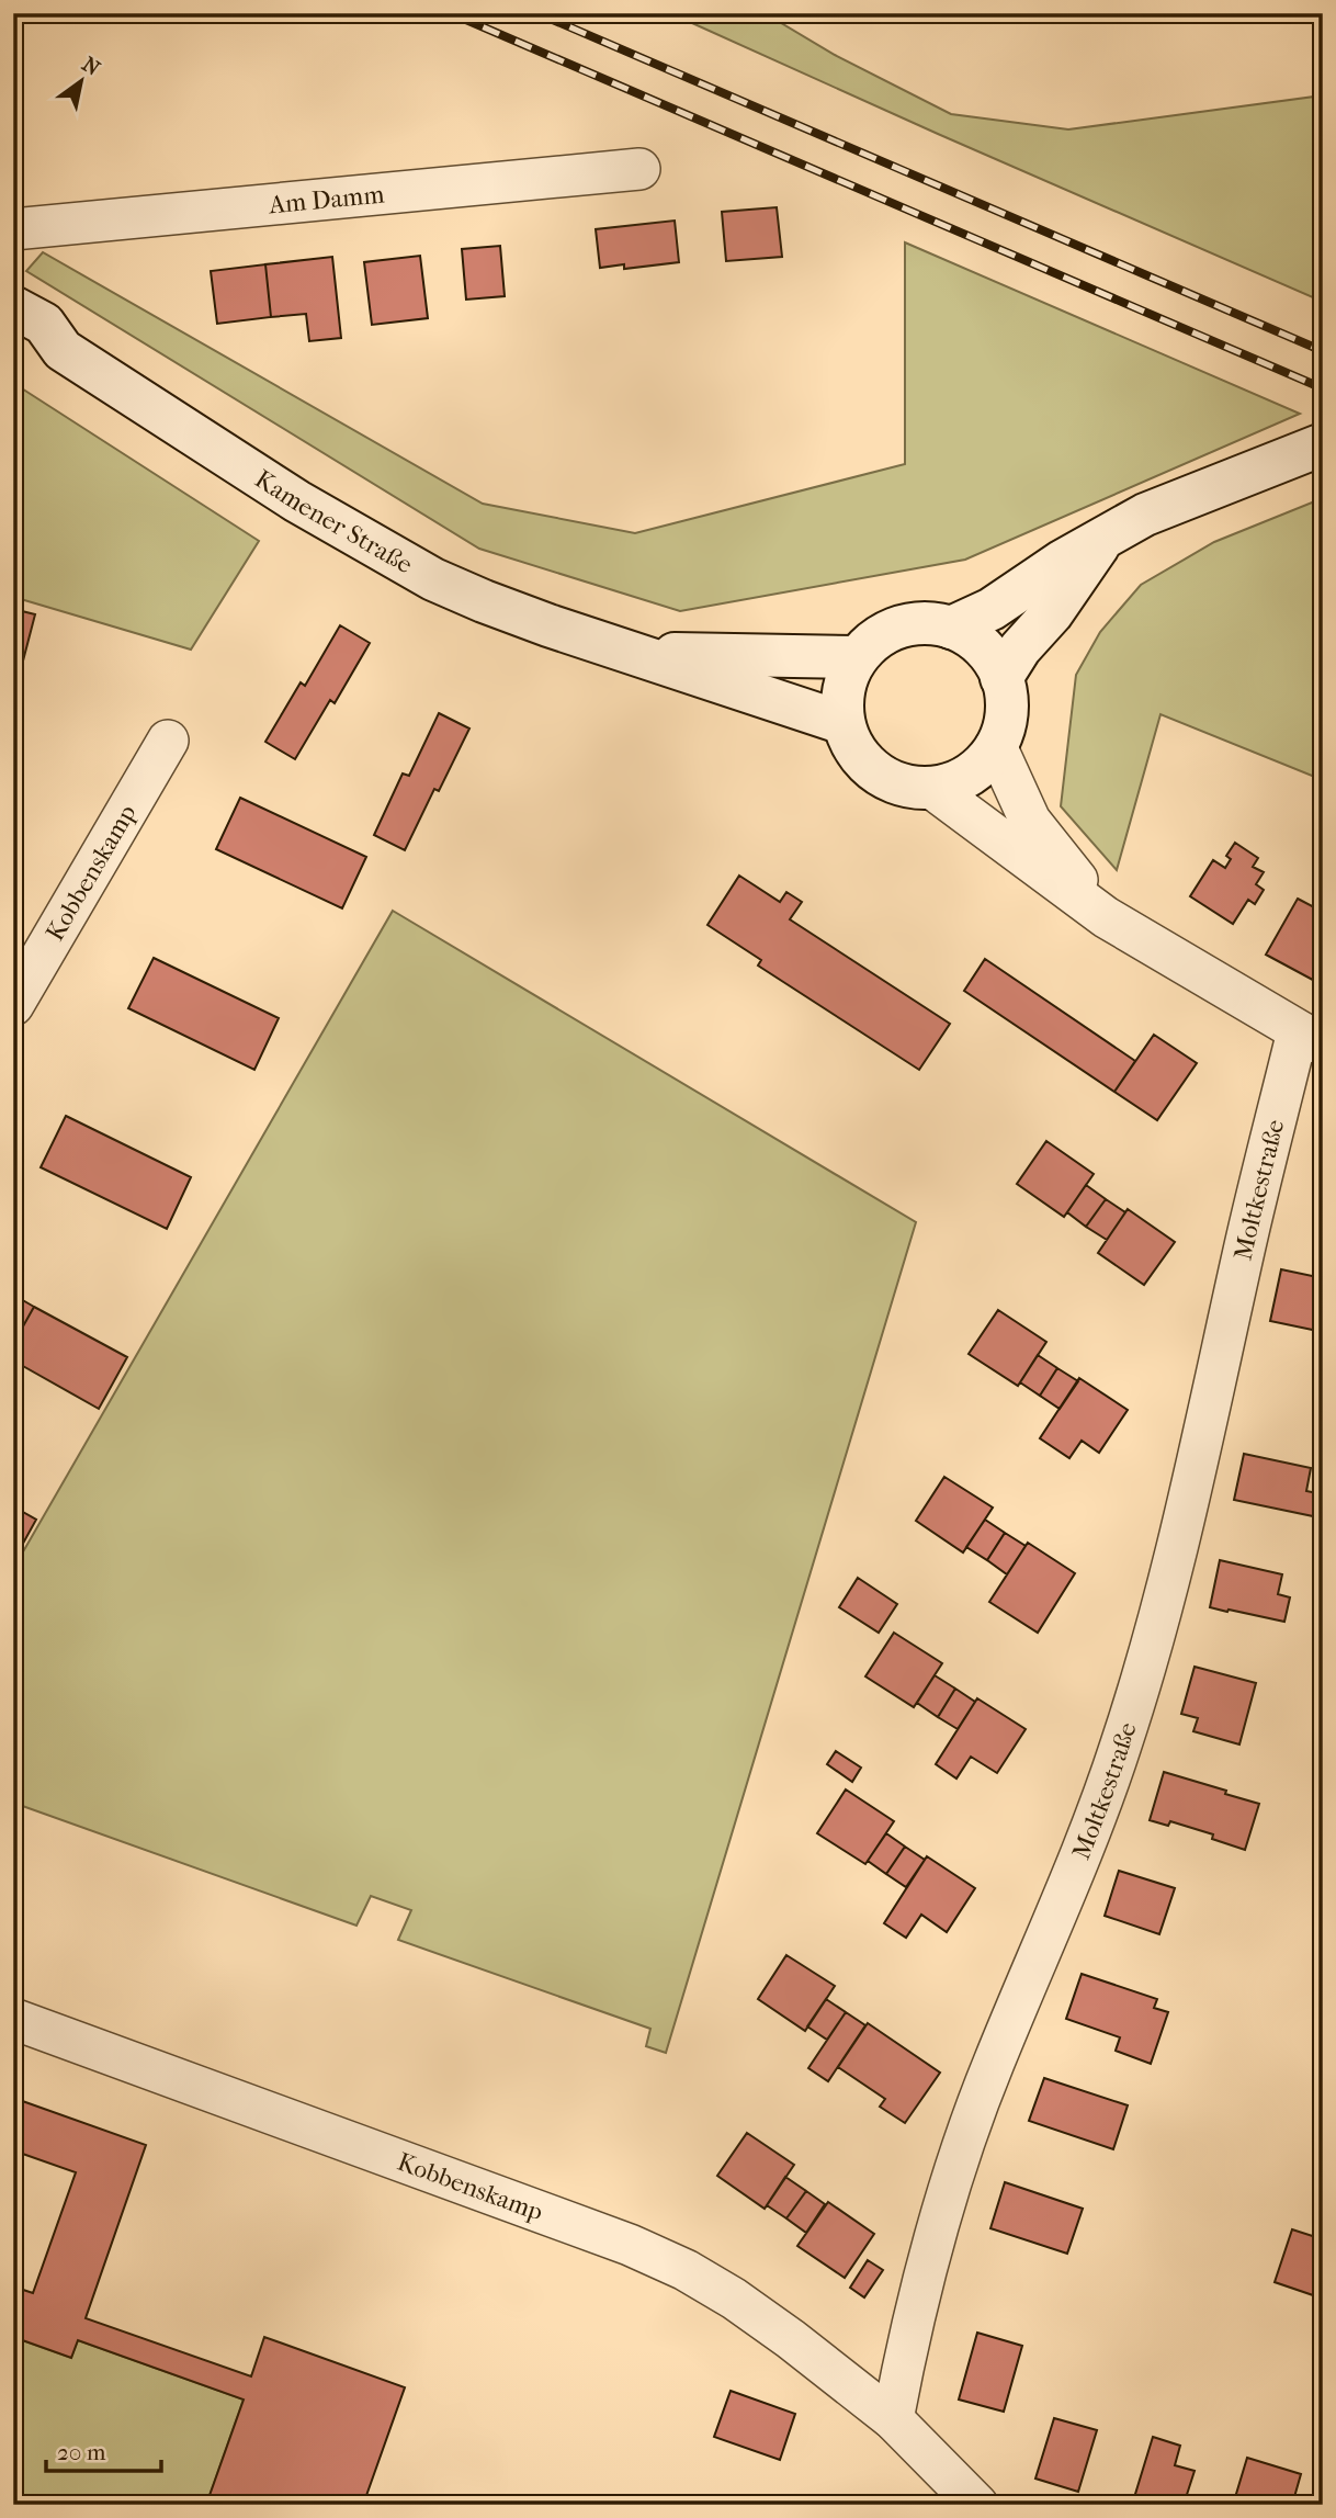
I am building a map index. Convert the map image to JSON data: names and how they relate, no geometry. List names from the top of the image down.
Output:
{
  "streets": {
    "main road": ["Kamener Straße"],
    "street": ["Am Damm", "Kobbenskamp", "Moltkestraße"]
  },
  "crossings": [
    ["Kobbenskamp", "Moltkestraße"]
  ],
  "scale_bar": "20 m",
  "north": "top right"
}
